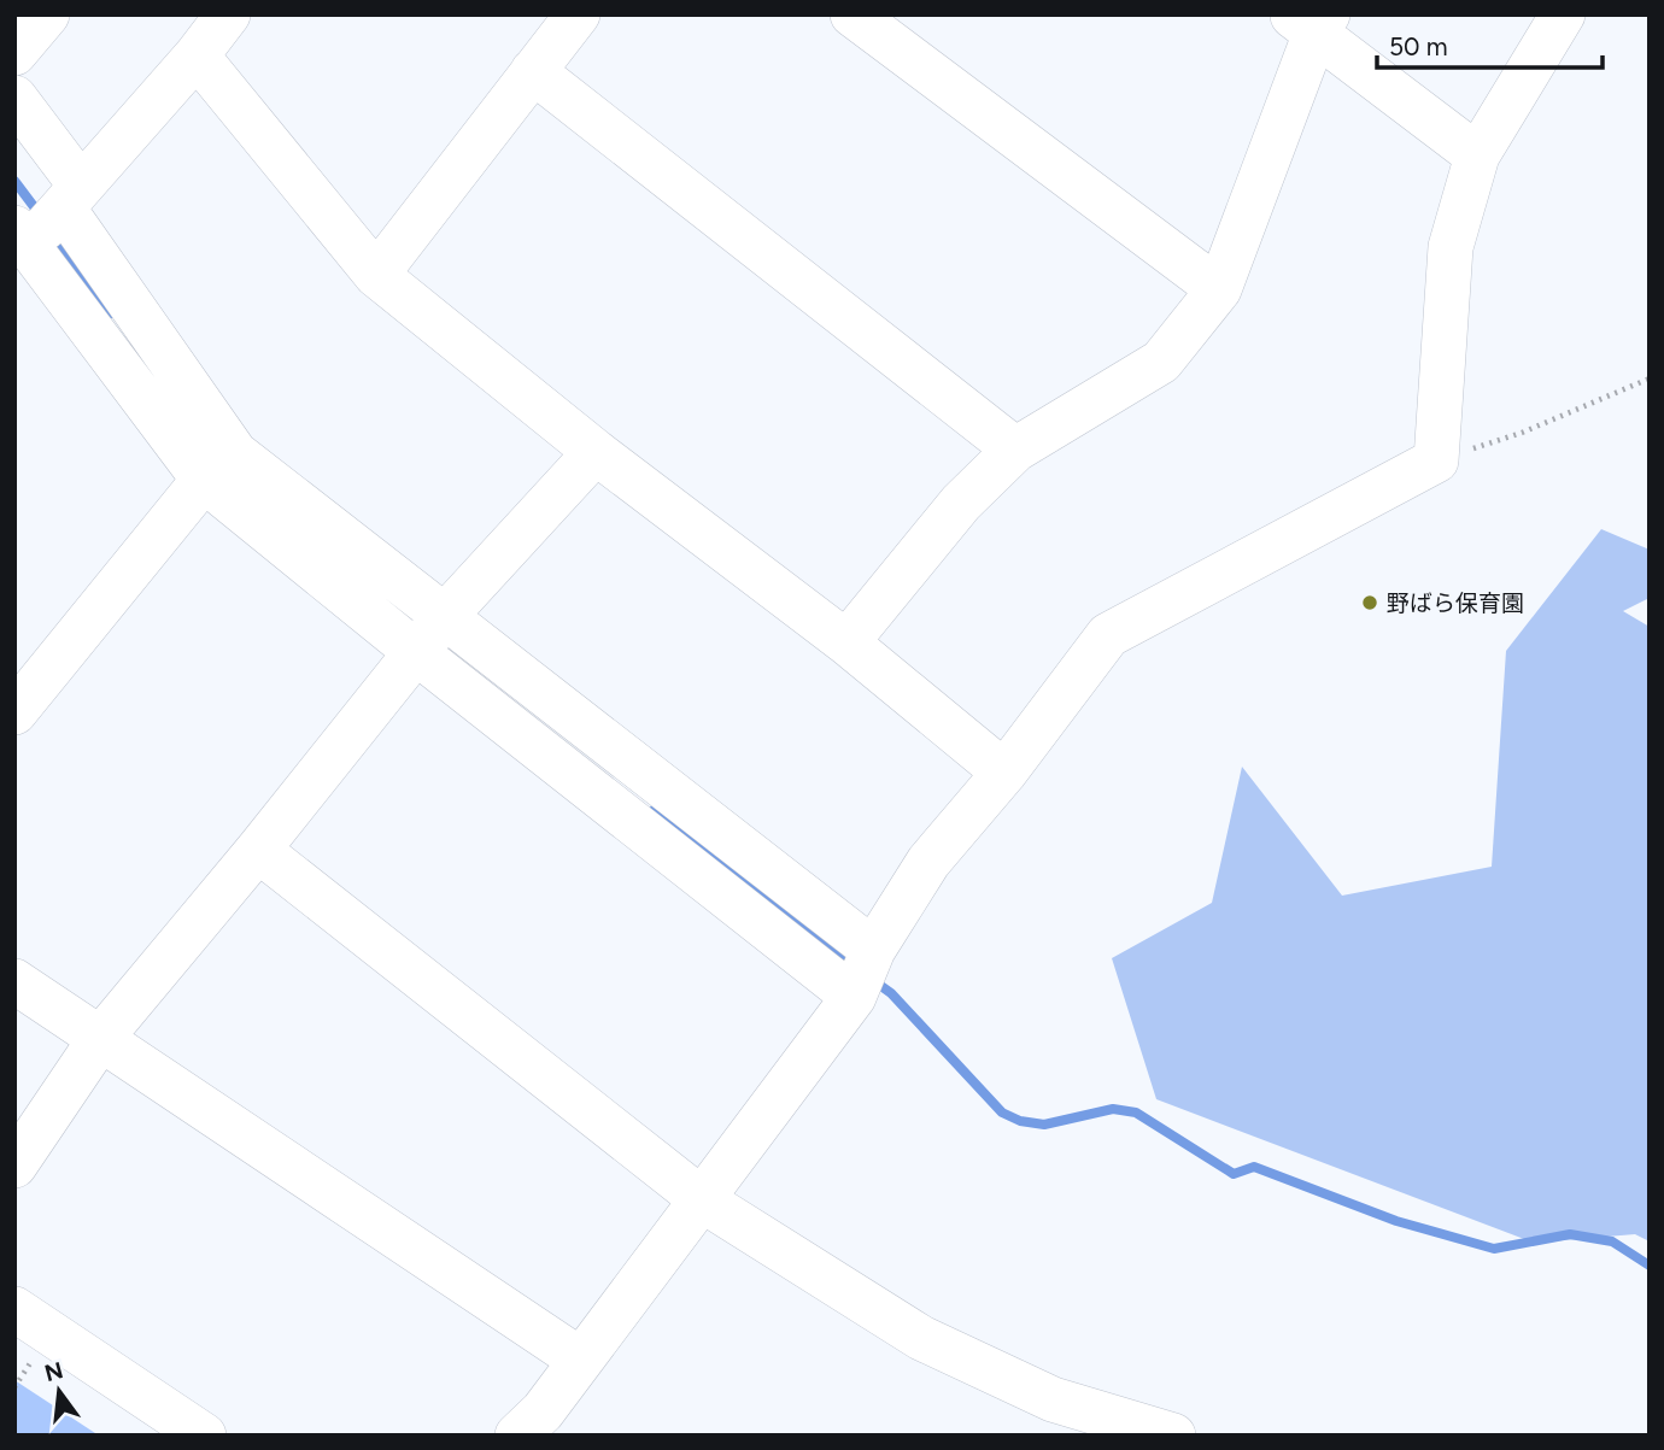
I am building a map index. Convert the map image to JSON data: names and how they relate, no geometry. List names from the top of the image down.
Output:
{
  "places": ["野ばら保育園"],
  "scale_bar": "50 m",
  "north": "top"
}
